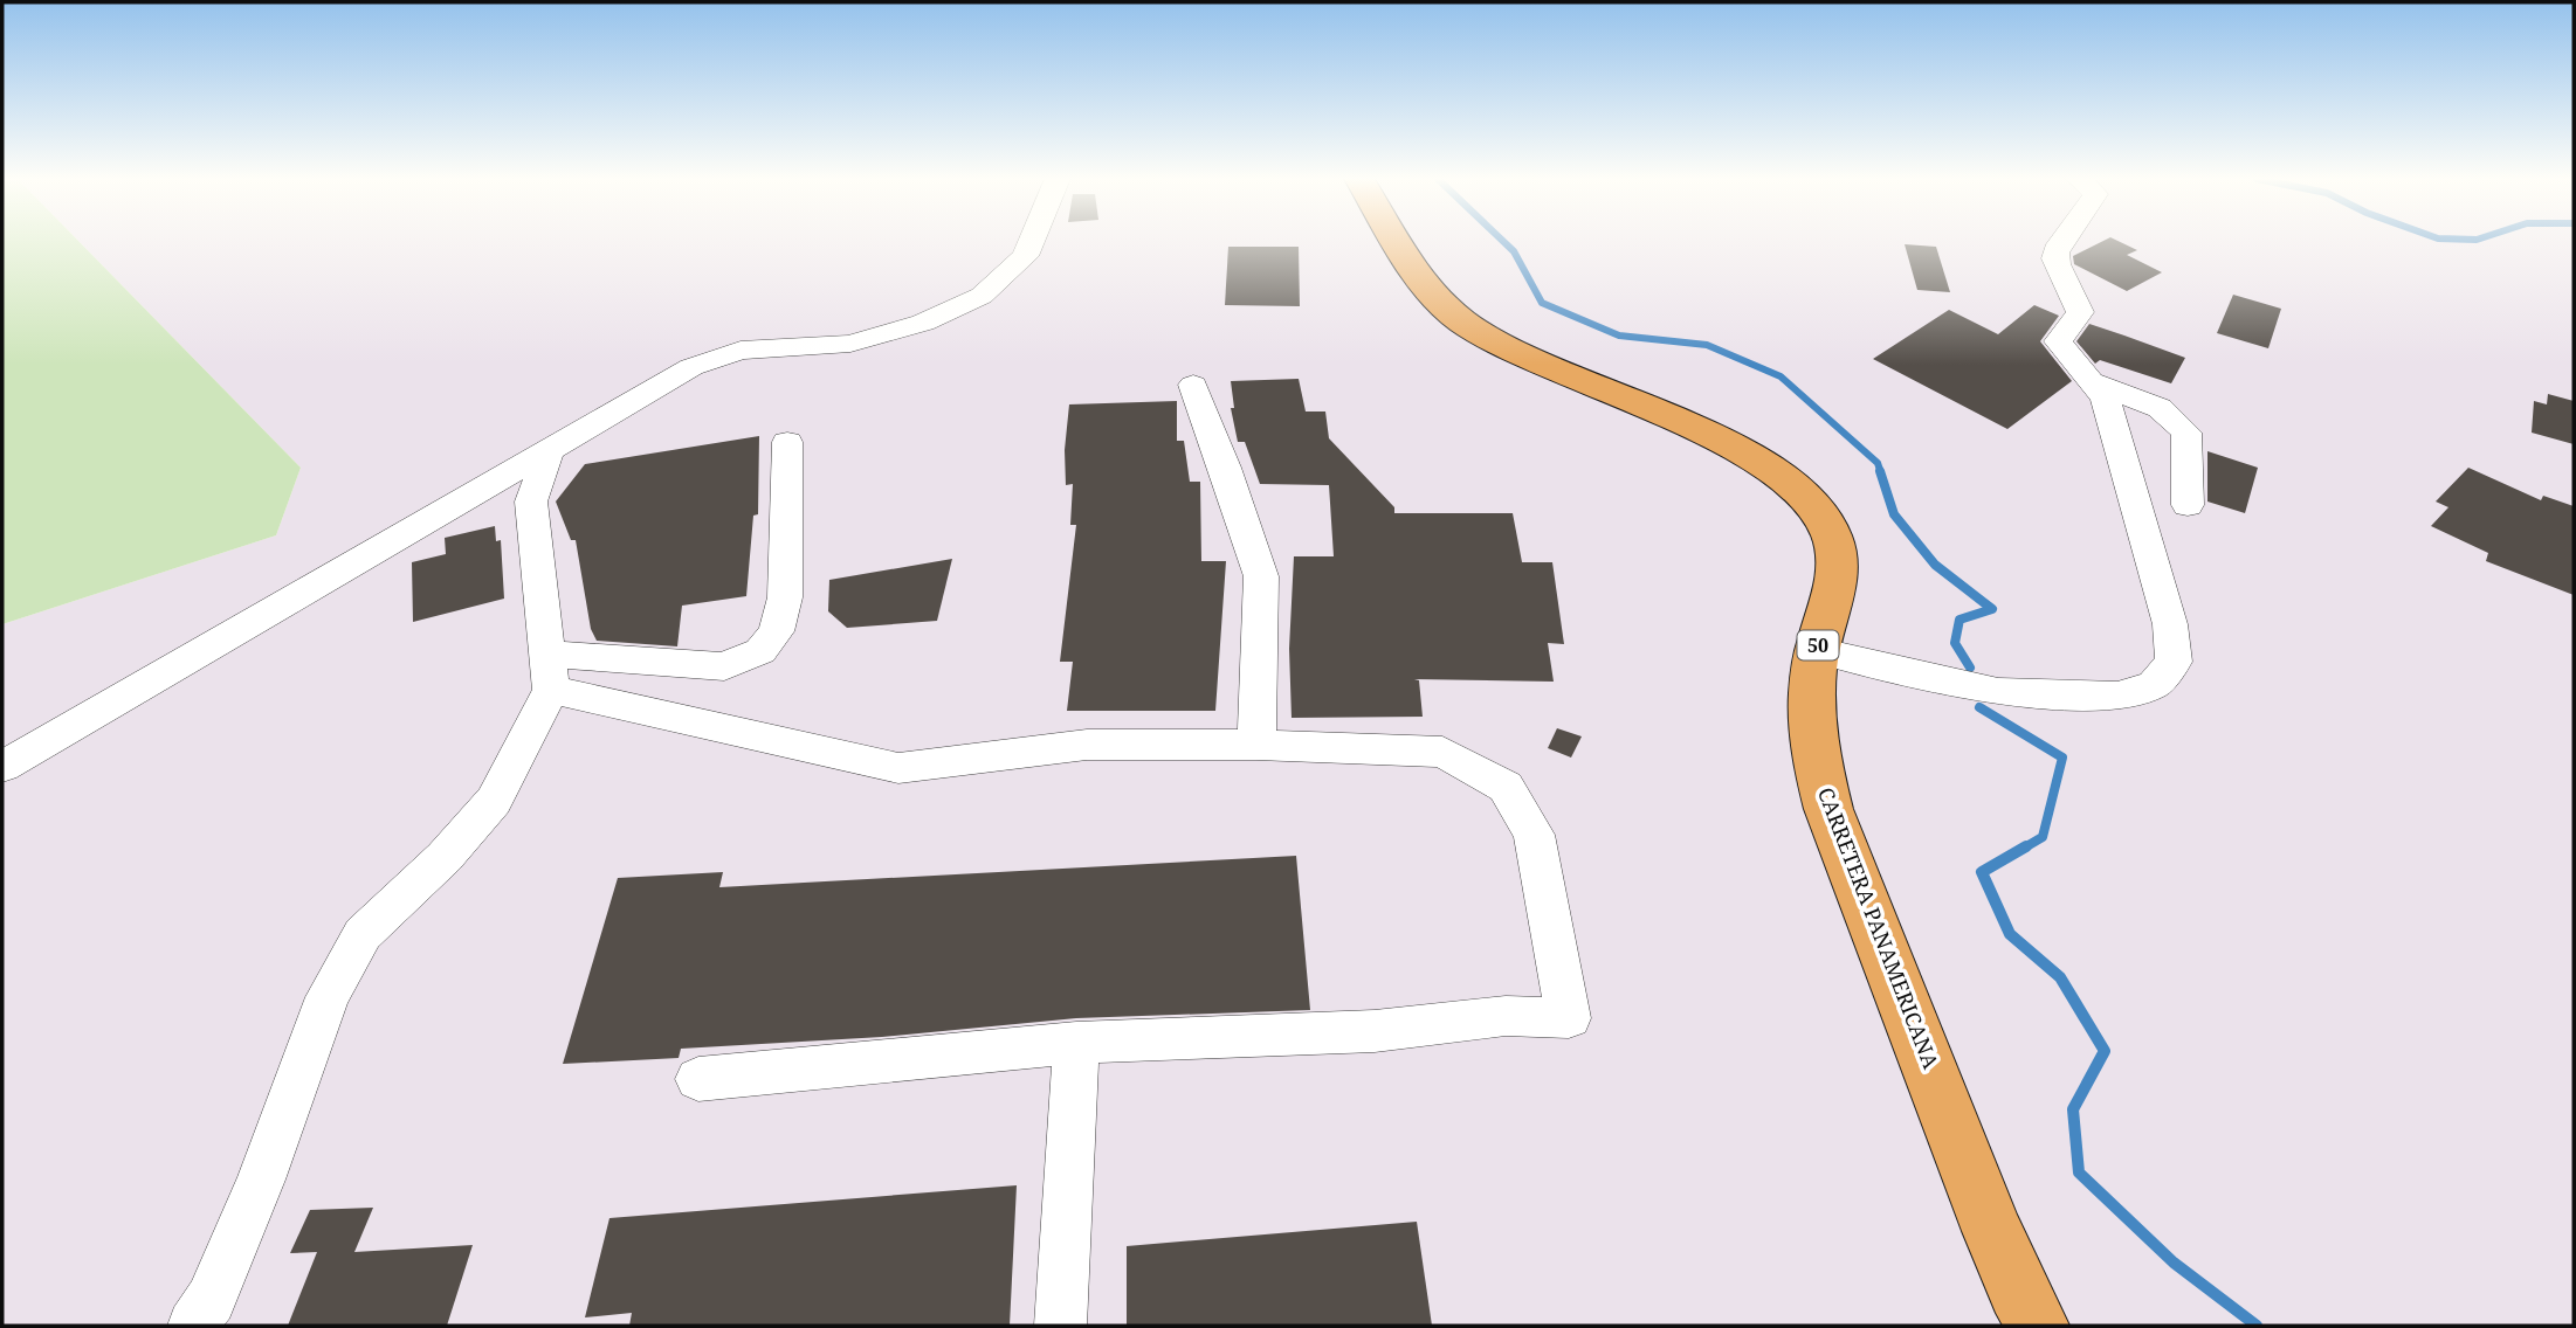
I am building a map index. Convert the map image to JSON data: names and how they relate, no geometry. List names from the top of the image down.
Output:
{
  "streets": {
    "highway": ["50", "CARRETERA PANAMERICANA"]
  }
}
